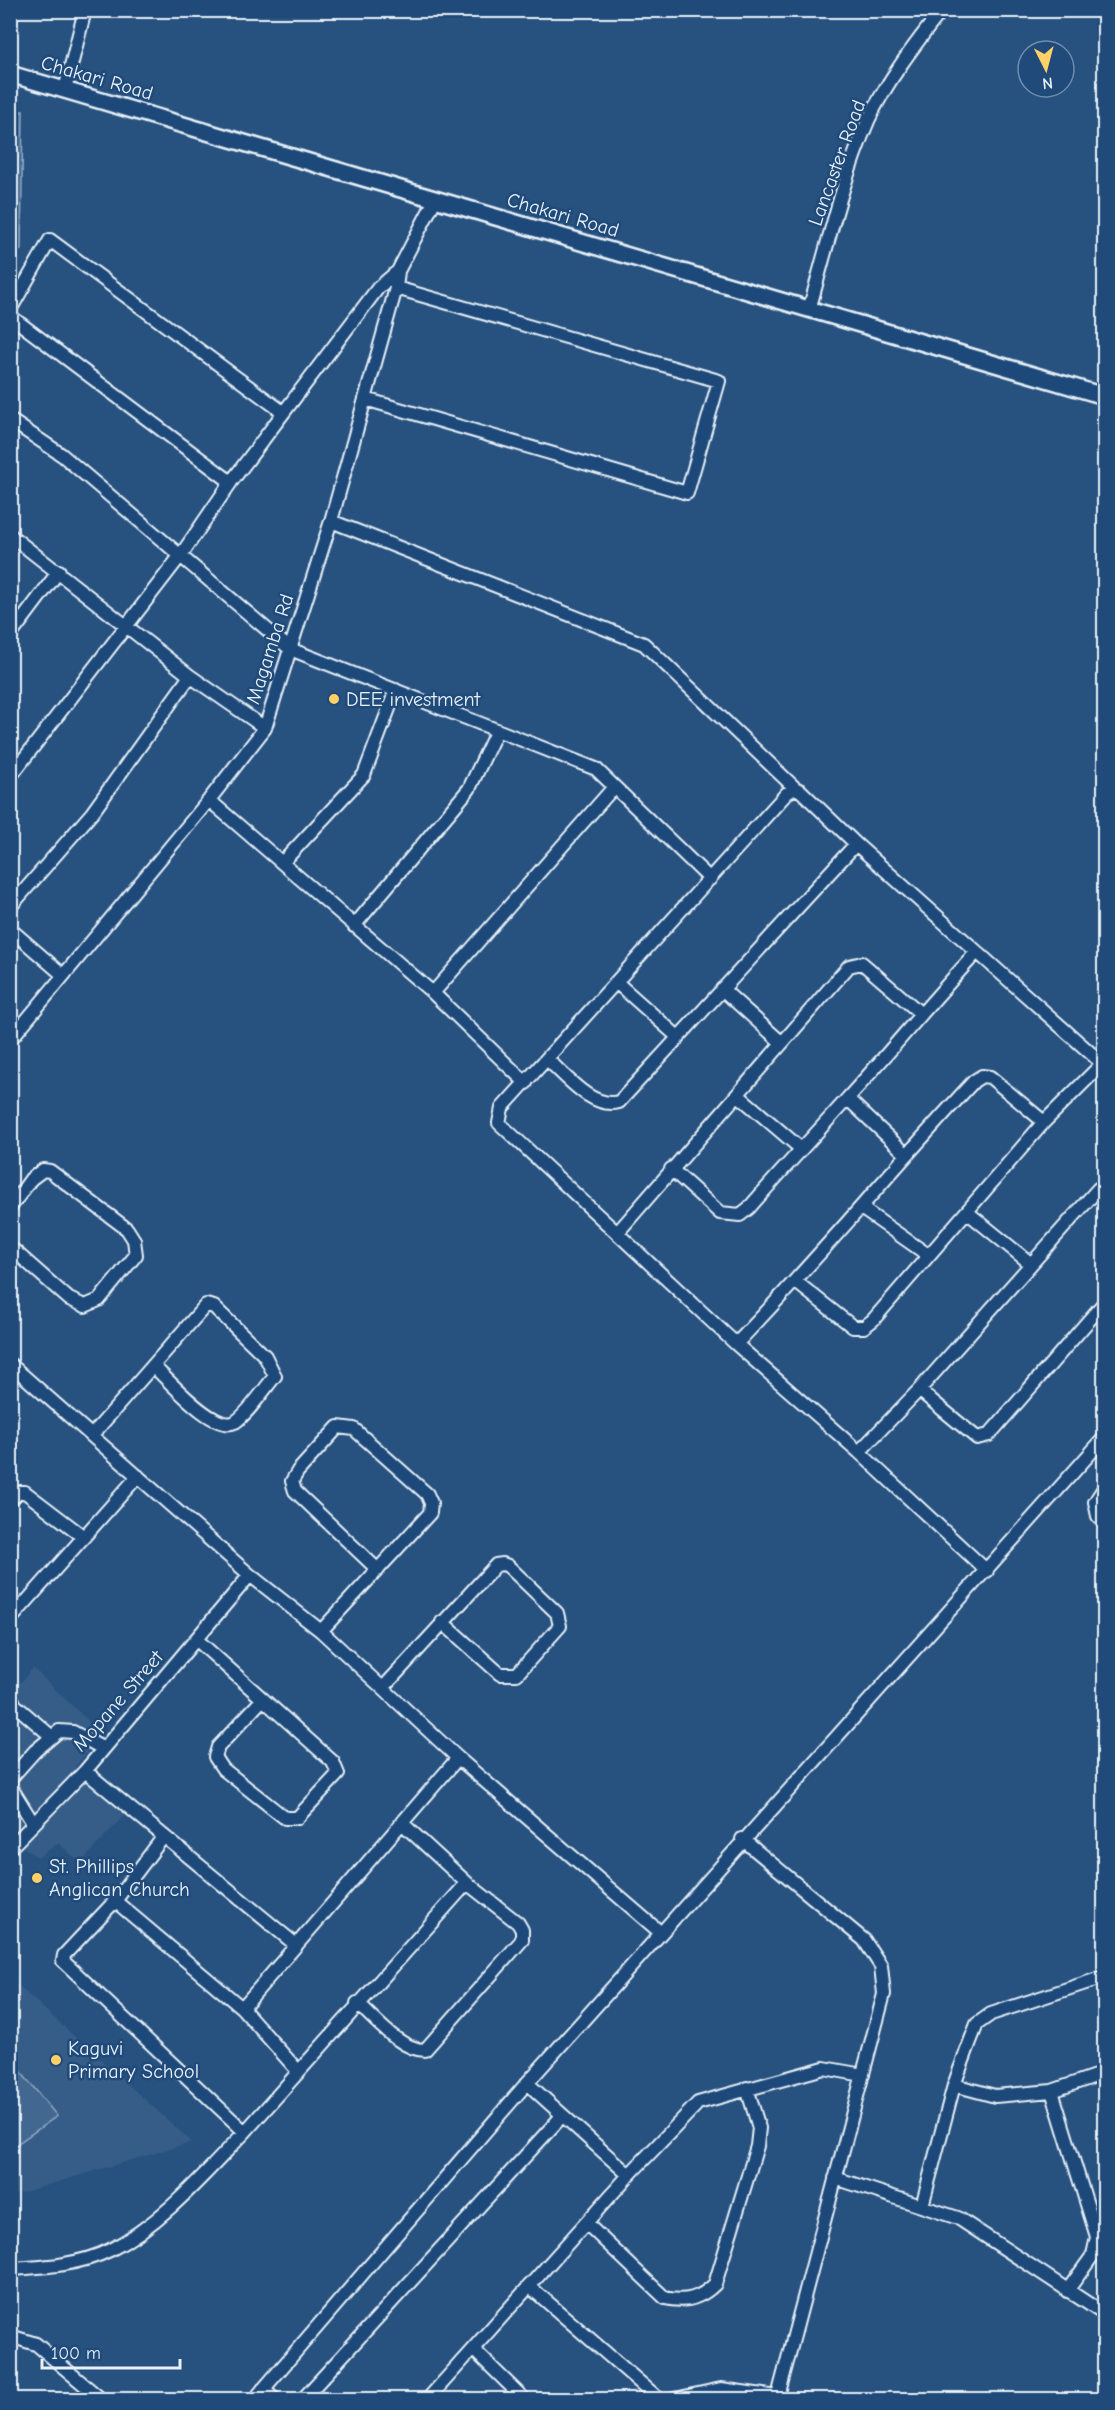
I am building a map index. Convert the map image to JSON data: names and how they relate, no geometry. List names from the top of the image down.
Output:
{
  "streets": {
    "main road": ["Chakari Road"],
    "street": ["Lancaster Road", "Magamba Rd", "Mopane Street"]
  },
  "crossings": [
    ["Chakari Road", "Lancaster Road"],
    ["Chakari Road", "Magamba Rd"]
  ],
  "places": ["DEE investment", "St. Phillips Anglican Church", "Kaguvi Primary School"],
  "scale_bar": "100 m",
  "north": "bottom"
}
